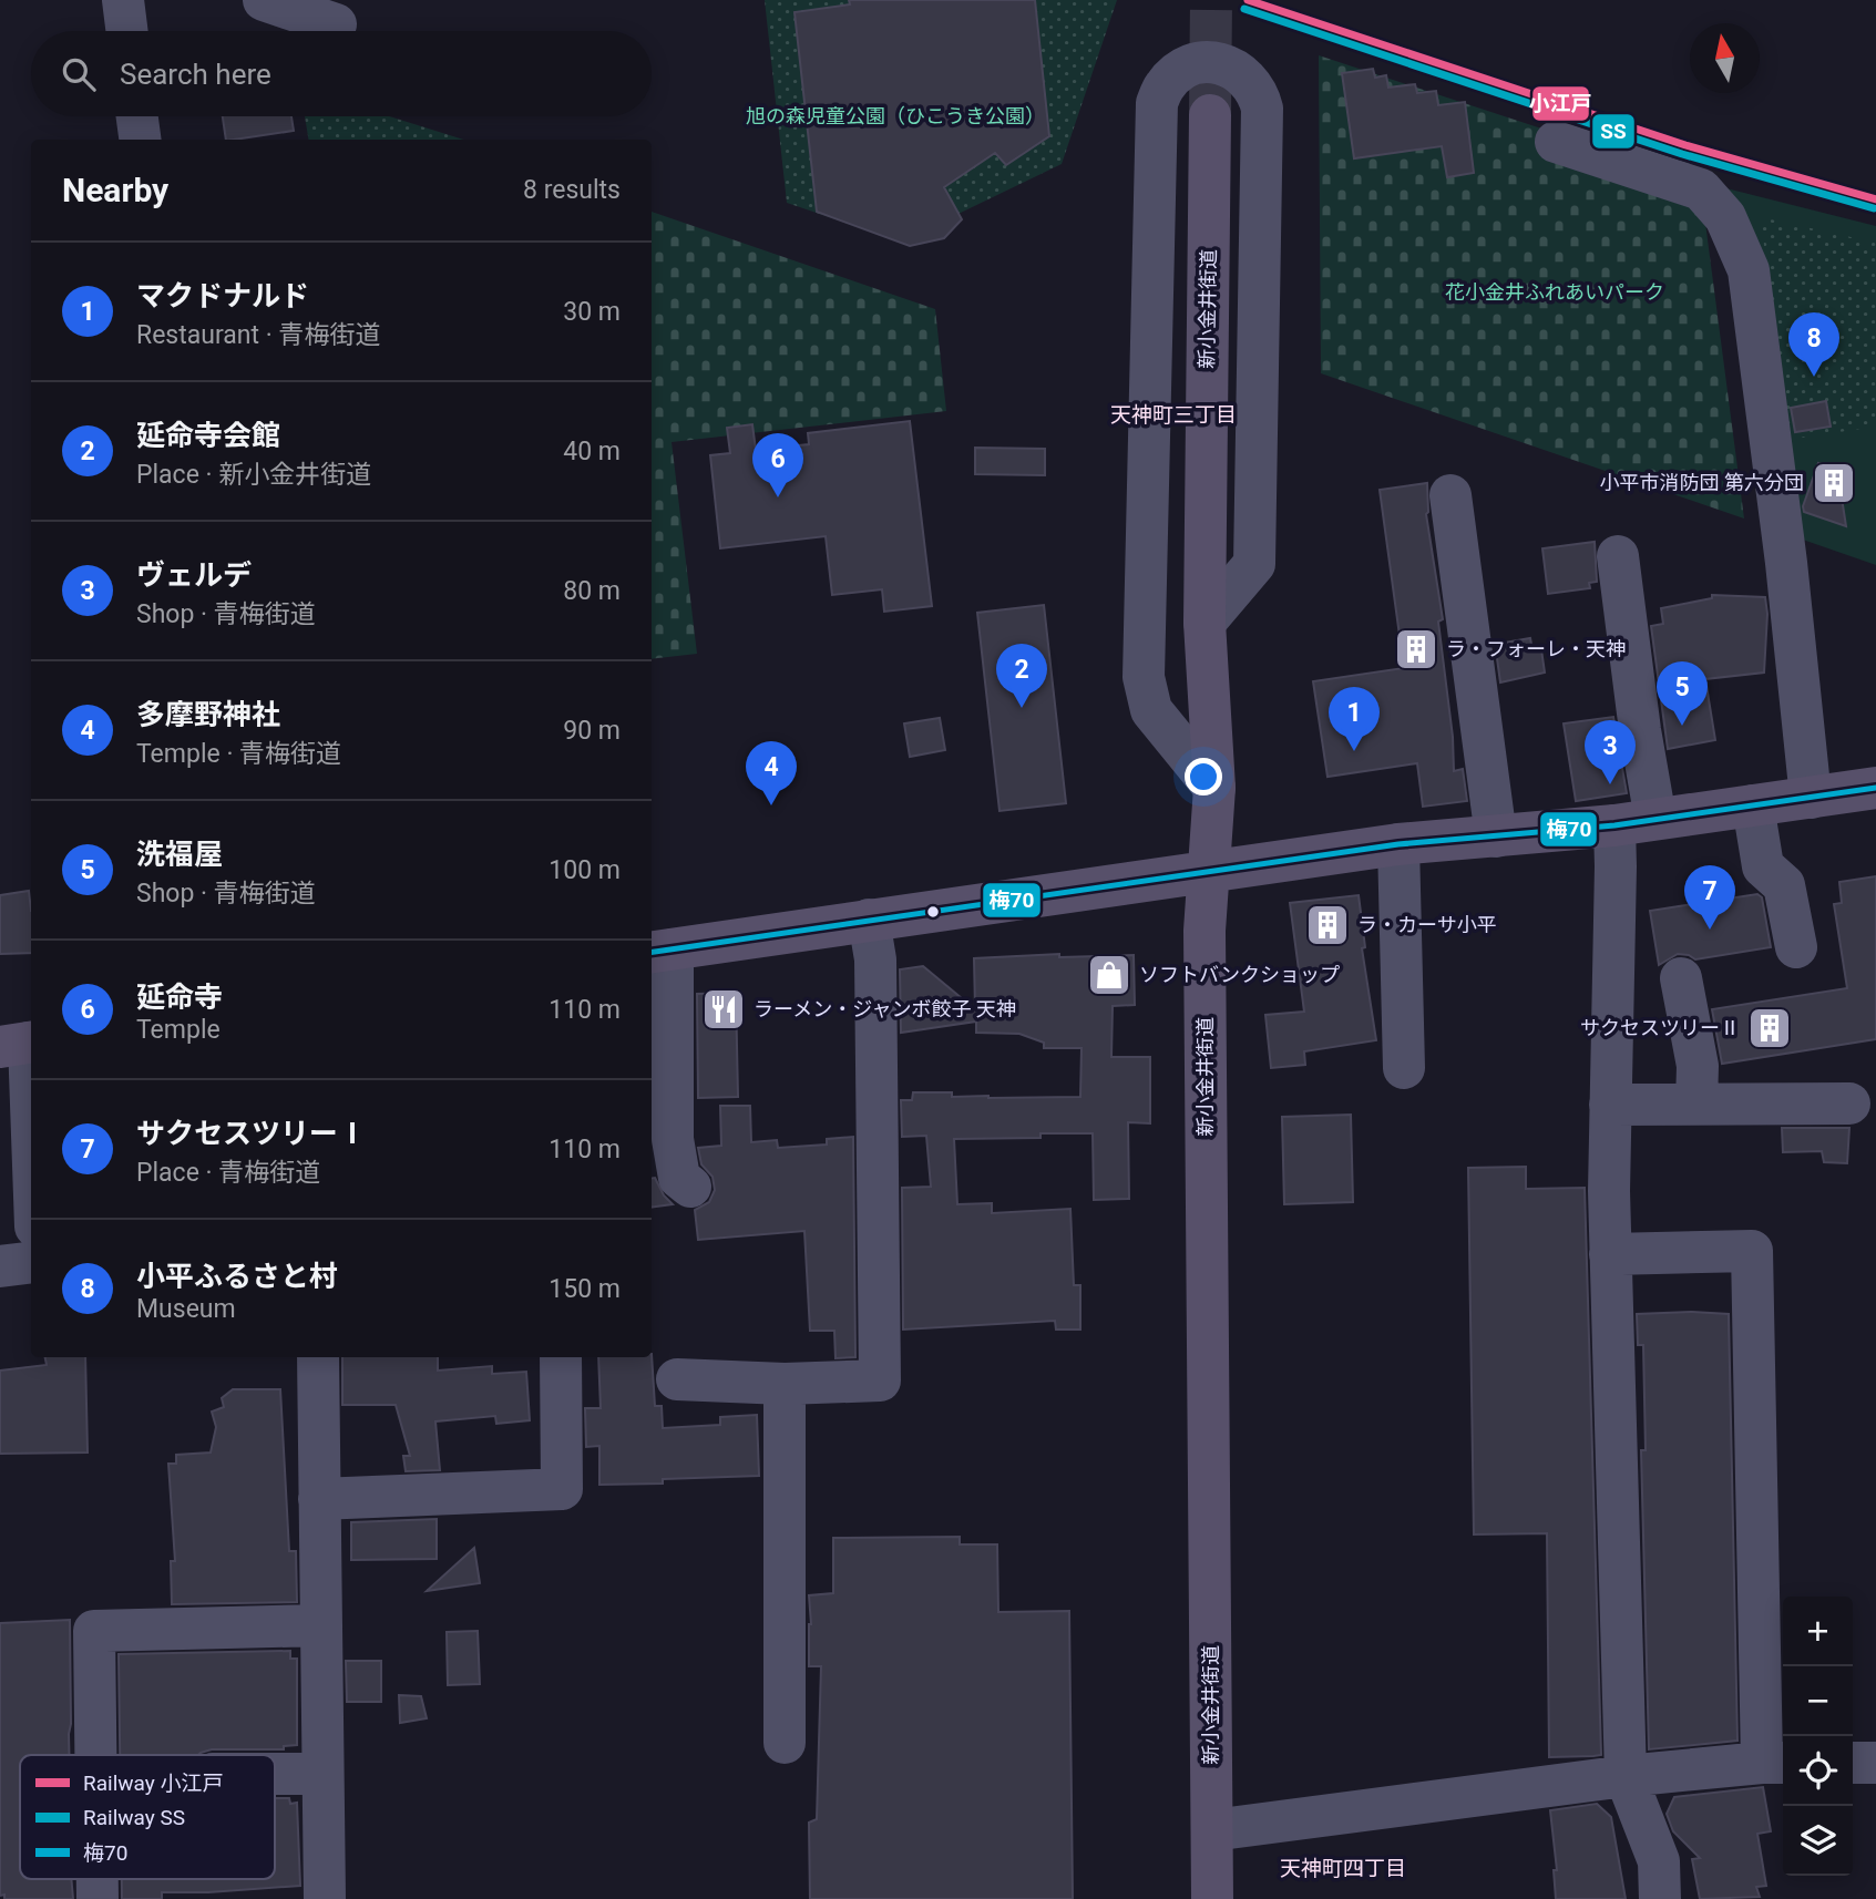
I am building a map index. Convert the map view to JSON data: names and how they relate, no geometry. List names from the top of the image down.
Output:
{
  "streets": {
    "main road": ["新小金井街道"]
  },
  "districts": ["天神町三丁目", "天神町四丁目"],
  "parks": ["旭の森児童公園（ひこうき公園）", "花小金井ふれあいパーク"],
  "places": {
    "building": [
      "小平市消防団 第六分団",
      "ラ・フォーレ・天神",
      "ラ・カーサ小平",
      "サクセスツリーⅡ"
    ],
    "shop": ["ソフトバンクショップ"],
    "restaurant": ["ラーメン・ジャンボ餃子 天神"]
  },
  "lines": ["rail line 小江戸", "rail line SS", "transit line 梅70"],
  "legend": ["Railway 小江戸", "Railway SS", "梅70"],
  "north": "top",
  "page": {
    "search": "Search here",
    "heading": ["Nearby", "8 results"],
    "list": [
      {
        "mark": "1",
        "name": "マクドナルド",
        "note": "Restaurant · 青梅街道",
        "value": "30 m"
      },
      {
        "mark": "2",
        "name": "延命寺会館",
        "note": "Place · 新小金井街道",
        "value": "40 m"
      },
      {
        "mark": "3",
        "name": "ヴェルデ",
        "note": "Shop · 青梅街道",
        "value": "80 m"
      },
      {
        "mark": "4",
        "name": "多摩野神社",
        "note": "Temple · 青梅街道",
        "value": "90 m"
      },
      {
        "mark": "5",
        "name": "洗福屋",
        "note": "Shop · 青梅街道",
        "value": "100 m"
      },
      {
        "mark": "6",
        "name": "延命寺",
        "note": "Temple",
        "value": "110 m"
      },
      {
        "mark": "7",
        "name": "サクセスツリーⅠ",
        "note": "Place · 青梅街道",
        "value": "110 m"
      },
      {
        "mark": "8",
        "name": "小平ふるさと村",
        "note": "Museum",
        "value": "150 m"
      }
    ],
    "pins": [
      "8",
      "6",
      "2",
      "5",
      "1",
      "3",
      "4",
      "7"
    ],
    "map_buttons": ["+", "−"]
  }
}
